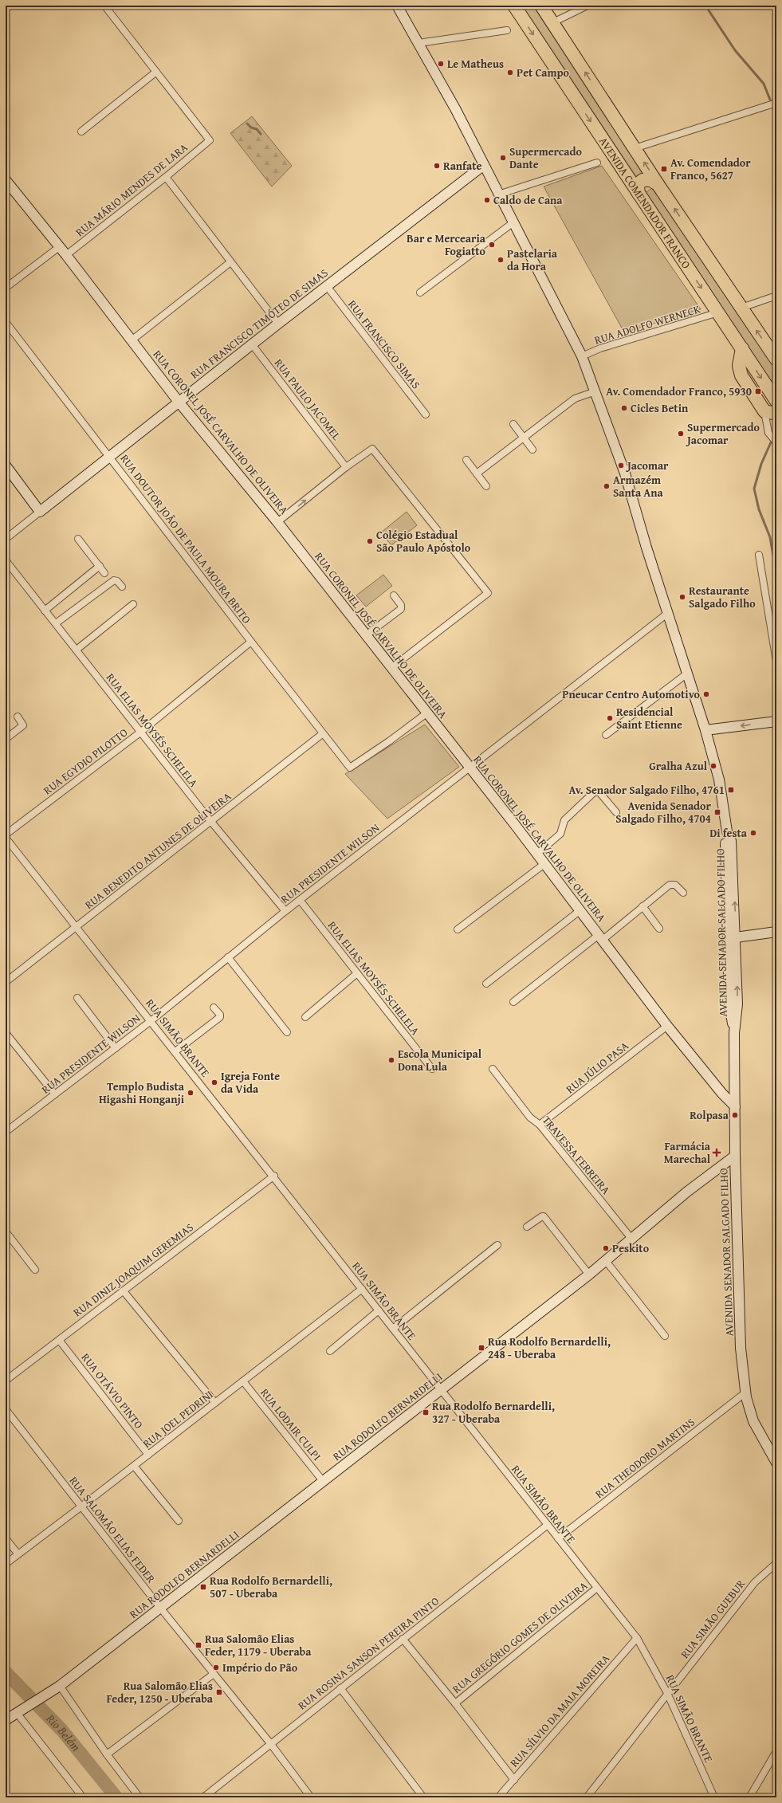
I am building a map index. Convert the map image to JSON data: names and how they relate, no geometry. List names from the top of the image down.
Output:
{
  "streets": {
    "highway": ["AVENIDA COMENDADOR FRANCO"],
    "street": [
      "RUA MÁRIO MENDES DE LARA",
      "RUA FRANCISCO TIMÓTEO DE SIMAS",
      "RUA ADOLFO WERNECK",
      "RUA FRANCISCO SIMAS",
      "RUA PAULO JACOMEL",
      "RUA CORONEL JOSÉ CARVALHO DE OLIVEIRA",
      "RUA DOUTOR JOÃO DE PAULA MOURA BRITO",
      "RUA ELIAS MOYSÉS SCHELELA",
      "RUA EGYDIO PILOTTO",
      "RUA BENEDITO ANTUNES DE OLIVEIRA",
      "RUA PRESIDENTE WILSON",
      "AVENIDA SENADOR SALGADO FILHO",
      "RUA SIMÃO BRANTE",
      "RUA JÚLIO PASA",
      "TRAVESSA FERREIRA",
      "RUA DINIZ JOAQUIM GEREMIAS",
      "RUA OTÁVIO PINTO",
      "RUA RODOLFO BERNARDELLI",
      "RUA JOEL PEDRINI",
      "RUA LODAIR CULPI",
      "RUA THEODORO MARTINS",
      "RUA SALOMÃO ELIAS FEDER",
      "RUA SIMÃO GUEBUR",
      "RUA GREGÓRIO GOMES DE OLIVEIRA",
      "RUA ROSINA SANSON PEREIRA PINTO",
      "RUA SÍLVIO DA MAIA MOREIRA"
    ]
  },
  "crossings": [
    ["RUA MÁRIO MENDES DE LARA", "RUA CORONEL JOSÉ CARVALHO DE OLIVEIRA"],
    ["AVENIDA COMENDADOR FRANCO", "RUA ADOLFO WERNECK"],
    ["RUA FRANCISCO TIMÓTEO DE SIMAS", "RUA FRANCISCO SIMAS"],
    ["RUA FRANCISCO TIMÓTEO DE SIMAS", "RUA PAULO JACOMEL"],
    ["RUA FRANCISCO TIMÓTEO DE SIMAS", "RUA CORONEL JOSÉ CARVALHO DE OLIVEIRA"],
    ["RUA FRANCISCO TIMÓTEO DE SIMAS", "RUA DOUTOR JOÃO DE PAULA MOURA BRITO"],
    ["RUA FRANCISCO TIMÓTEO DE SIMAS", "AVENIDA SENADOR SALGADO FILHO"],
    ["RUA ADOLFO WERNECK", "AVENIDA SENADOR SALGADO FILHO"],
    ["RUA CORONEL JOSÉ CARVALHO DE OLIVEIRA", "RUA DOUTOR JOÃO DE PAULA MOURA BRITO"],
    ["RUA CORONEL JOSÉ CARVALHO DE OLIVEIRA", "RUA PRESIDENTE WILSON"],
    ["RUA CORONEL JOSÉ CARVALHO DE OLIVEIRA", "AVENIDA SENADOR SALGADO FILHO"],
    ["RUA CORONEL JOSÉ CARVALHO DE OLIVEIRA", "RUA JÚLIO PASA"],
    ["RUA DOUTOR JOÃO DE PAULA MOURA BRITO", "RUA EGYDIO PILOTTO"],
    ["RUA DOUTOR JOÃO DE PAULA MOURA BRITO", "RUA BENEDITO ANTUNES DE OLIVEIRA"],
    ["RUA ELIAS MOYSÉS SCHELELA", "RUA EGYDIO PILOTTO"],
    ["RUA ELIAS MOYSÉS SCHELELA", "RUA BENEDITO ANTUNES DE OLIVEIRA"],
    ["RUA ELIAS MOYSÉS SCHELELA", "RUA PRESIDENTE WILSON"],
    ["RUA BENEDITO ANTUNES DE OLIVEIRA", "RUA SIMÃO BRANTE"],
    ["RUA PRESIDENTE WILSON", "AVENIDA SENADOR SALGADO FILHO"],
    ["RUA PRESIDENTE WILSON", "RUA SIMÃO BRANTE"],
    ["AVENIDA SENADOR SALGADO FILHO", "RUA RODOLFO BERNARDELLI"],
    ["AVENIDA SENADOR SALGADO FILHO", "RUA THEODORO MARTINS"],
    ["RUA SIMÃO BRANTE", "RUA DINIZ JOAQUIM GEREMIAS"],
    ["RUA SIMÃO BRANTE", "RUA RODOLFO BERNARDELLI"],
    ["RUA SIMÃO BRANTE", "RUA JOEL PEDRINI"],
    ["RUA SIMÃO BRANTE", "RUA THEODORO MARTINS"],
    ["RUA SIMÃO BRANTE", "RUA SIMÃO GUEBUR"],
    ["RUA SIMÃO BRANTE", "RUA GREGÓRIO GOMES DE OLIVEIRA"],
    ["RUA SIMÃO BRANTE", "RUA ROSINA SANSON PEREIRA PINTO"],
    ["RUA SIMÃO BRANTE", "RUA SÍLVIO DA MAIA MOREIRA"],
    ["RUA JÚLIO PASA", "TRAVESSA FERREIRA"],
    ["TRAVESSA FERREIRA", "RUA RODOLFO BERNARDELLI"],
    ["RUA DINIZ JOAQUIM GEREMIAS", "RUA OTÁVIO PINTO"],
    ["RUA OTÁVIO PINTO", "RUA JOEL PEDRINI"],
    ["RUA RODOLFO BERNARDELLI", "RUA LODAIR CULPI"],
    ["RUA RODOLFO BERNARDELLI", "RUA SALOMÃO ELIAS FEDER"],
    ["RUA JOEL PEDRINI", "RUA LODAIR CULPI"],
    ["RUA JOEL PEDRINI", "RUA SALOMÃO ELIAS FEDER"],
    ["RUA SALOMÃO ELIAS FEDER", "RUA ROSINA SANSON PEREIRA PINTO"]
  ],
  "water": ["Rio Belém"],
  "places": {
    "other": [
      "Le Matheus",
      "Pet Campo",
      "Supermercado Dante",
      "Ranfate",
      "Caldo de Cana",
      "Bar e Mercearia Fogiatto",
      "Pastelaria da Hora",
      "Cicles Betin",
      "Supermercado Jacomar",
      "Jacomar",
      "Armazém Santa Ana",
      "Colégio Estadual São Paulo Apóstolo",
      "Restaurante Salgado Filho",
      "Pneucar Centro Automotivo",
      "Residencial Saint Etienne",
      "Gralha Azul",
      "Di festa",
      "Escola Municipal Dona Lula",
      "Igreja Fonte da Vida",
      "Templo Budista Higashi Honganji",
      "Rolpasa",
      "Peskito",
      "Império do Pão"
    ],
    "transit": [
      "Av. Comendador Franco, 5627",
      "Av. Comendador Franco, 5930",
      "Av. Senador Salgado Filho, 4761",
      "Avenida Senador Salgado Filho, 4704",
      "Rua Rodolfo Bernardelli, 248 - Uberaba",
      "Rua Rodolfo Bernardelli, 327 - Uberaba",
      "Rua Rodolfo Bernardelli, 507 - Uberaba",
      "Rua Salomão Elias Feder, 1179 - Uberaba",
      "Rua Salomão Elias Feder, 1250 - Uberaba"
    ],
    "health": ["Farmácia Marechal"]
  }
}
